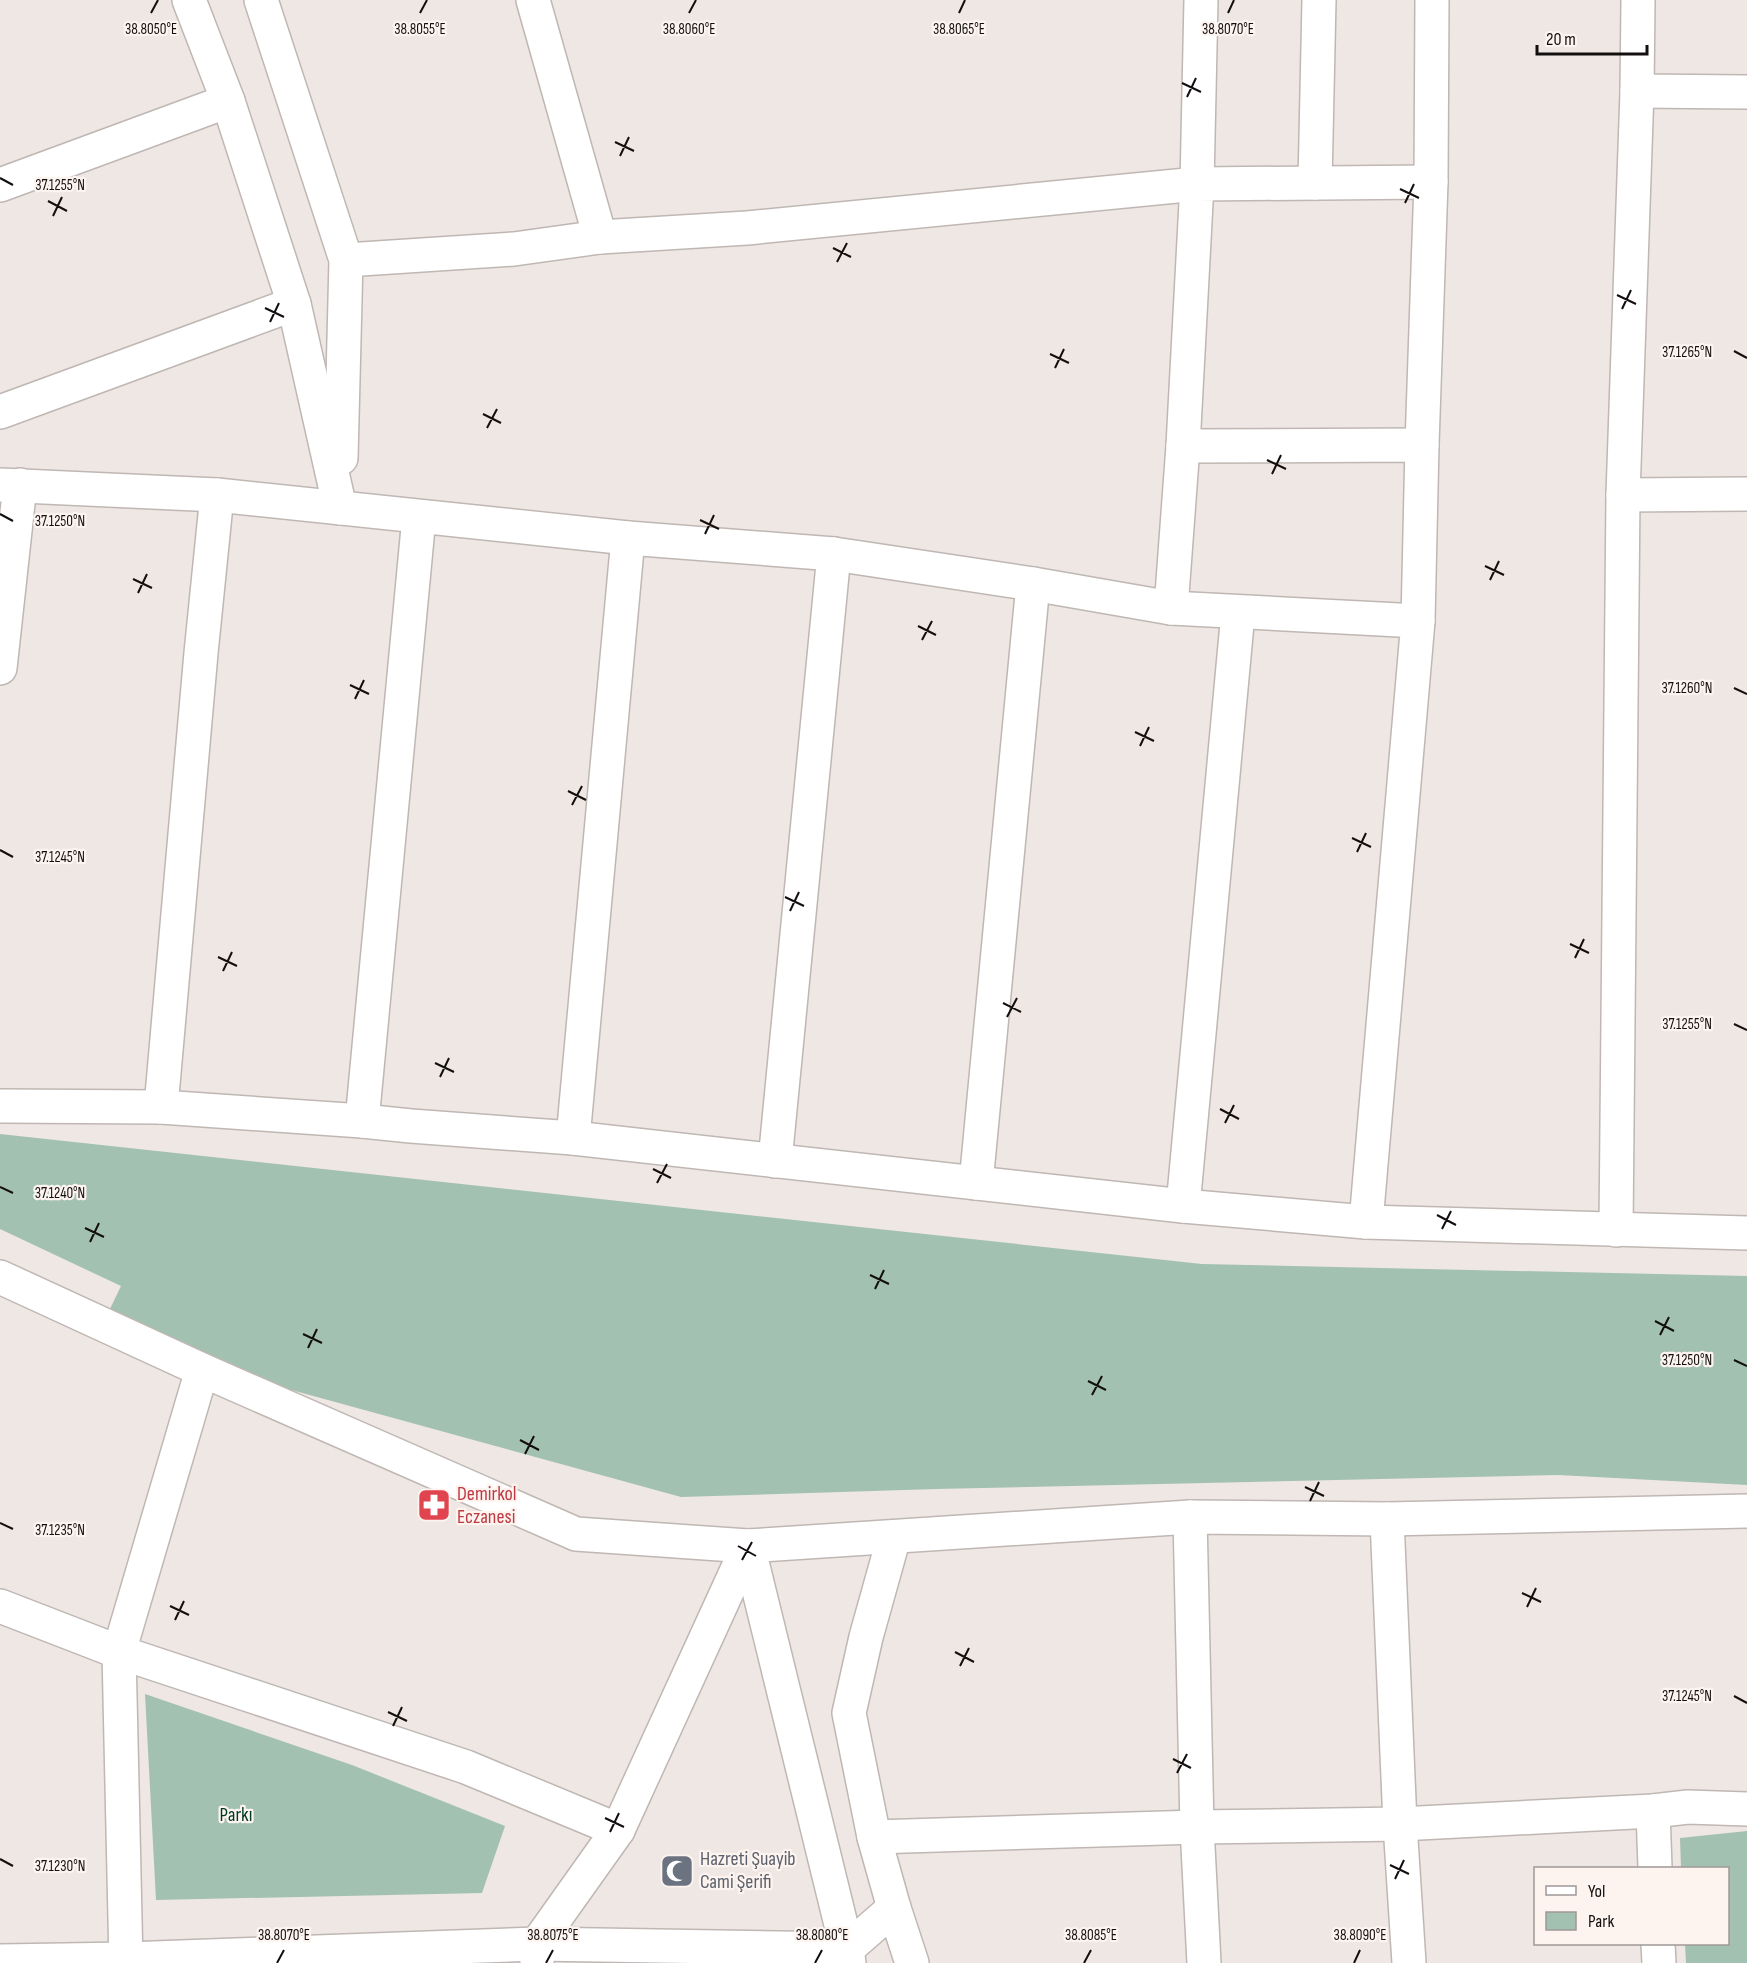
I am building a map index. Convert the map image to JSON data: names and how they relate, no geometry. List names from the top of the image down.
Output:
{
  "parks": ["Parkı"],
  "places": {
    "pharmacy": ["Demirkol Eczanesi"],
    "mosque": ["Hazreti Şuayib Cami Şerifi"]
  },
  "legend": ["Yol", "Park"],
  "scale_bar": "20 m",
  "coordinates": [
    "38.8050°E",
    "38.8055°E",
    "38.8060°E",
    "38.8065°E",
    "38.8070°E",
    "37.1255°N",
    "37.1265°N",
    "37.1250°N",
    "37.1260°N",
    "37.1245°N",
    "37.1240°N",
    "37.1235°N",
    "37.1230°N",
    "38.8075°E",
    "38.8080°E",
    "38.8085°E",
    "38.8090°E"
  ]
}
